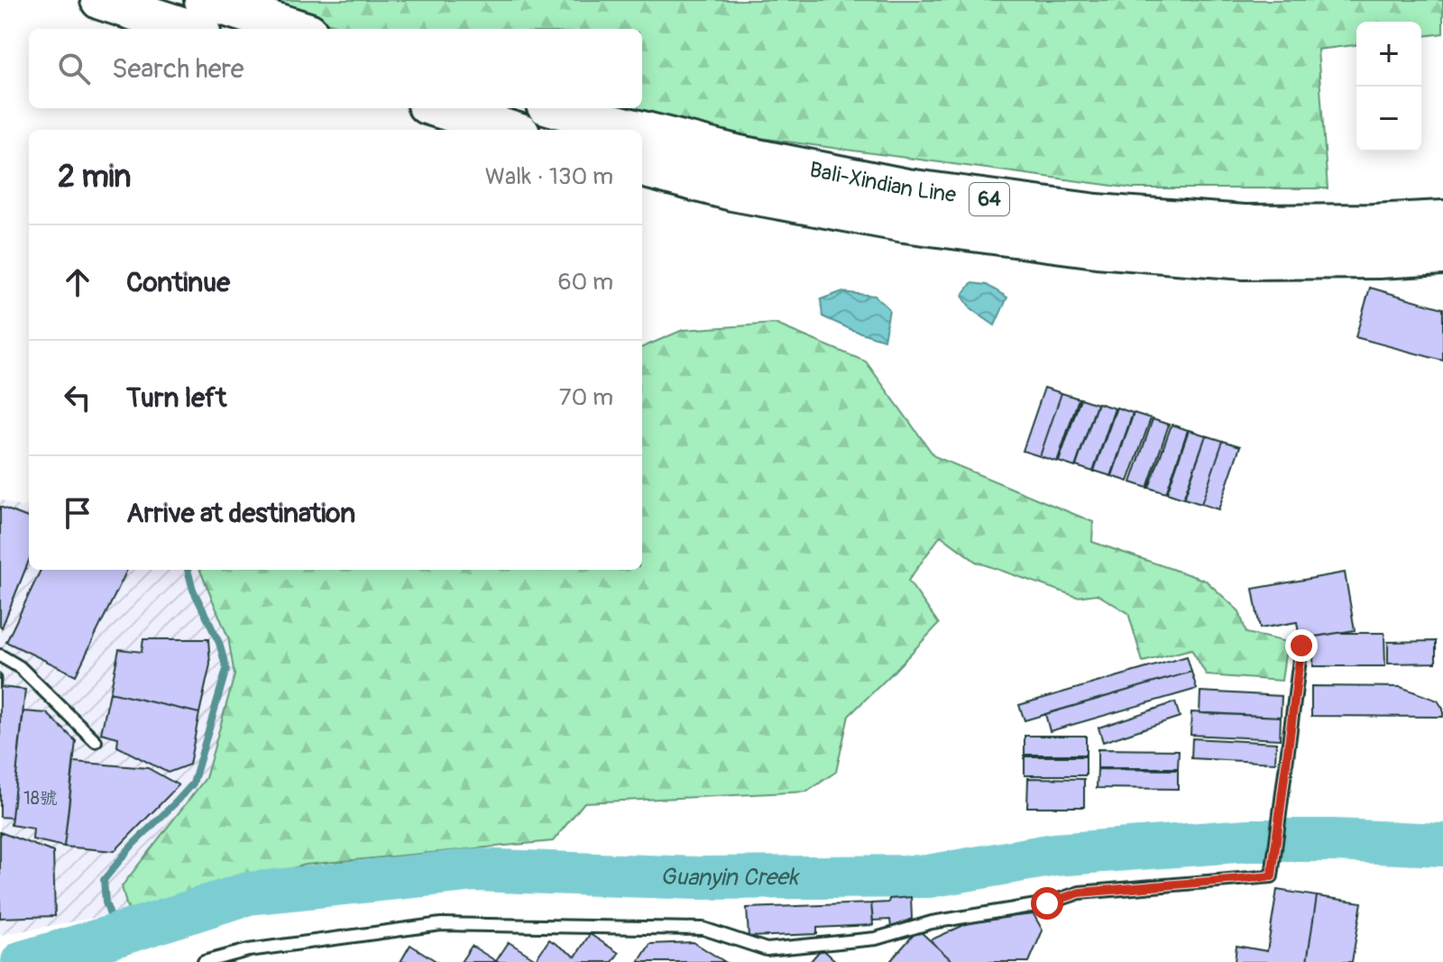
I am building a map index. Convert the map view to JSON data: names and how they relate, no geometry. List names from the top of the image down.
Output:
{
  "streets": {
    "highway": ["Bali-Xindian Line", "64"]
  },
  "water": ["Guanyin Creek"],
  "house_numbers": ["18號"],
  "page": {
    "map_buttons": ["+", "−"],
    "search": "Search here",
    "heading": ["2 min", "Walk · 130 m"],
    "list": [
      ["Continue", "60 m"],
      ["Turn left", "70 m"],
      "Arrive at destination"
    ]
  }
}
